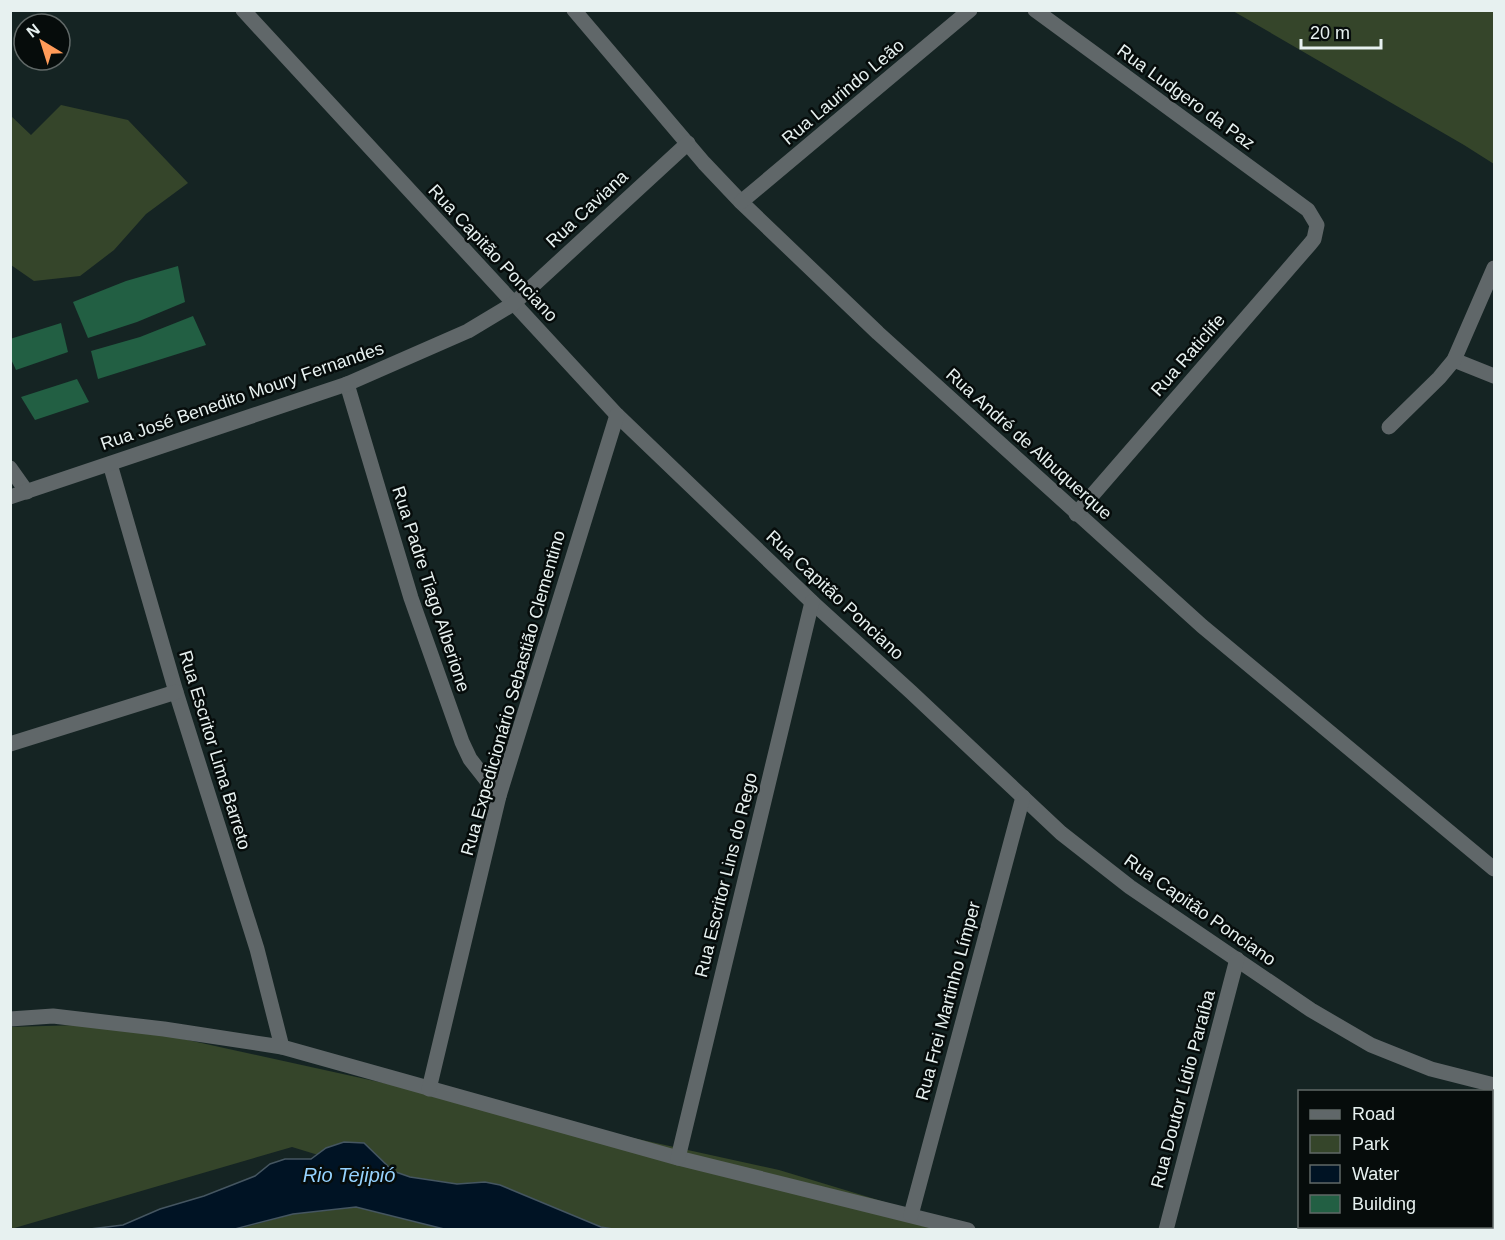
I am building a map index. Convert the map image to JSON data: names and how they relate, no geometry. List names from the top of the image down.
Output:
{
  "streets": {
    "street": [
      "Rua Laurindo Leão",
      "Rua Ludgero da Paz",
      "Rua Caviana",
      "Rua Capitão Ponciano",
      "Rua Raticlife",
      "Rua José Benedito Moury Fernandes",
      "Rua André de Albuquerque",
      "Rua Padre Tiago Alberione",
      "Rua Expedicionário Sebastião Clementino",
      "Rua Escritor Lima Barreto",
      "Rua Escritor Lins do Rego",
      "Rua Frei Martinho Límper",
      "Rua Doutor Lídio Paraíba"
    ]
  },
  "crossings": [
    ["Rua Laurindo Leão", "Rua André de Albuquerque"],
    ["Rua Ludgero da Paz", "Rua Raticlife"],
    ["Rua Caviana", "Rua Capitão Ponciano"],
    ["Rua Caviana", "Rua José Benedito Moury Fernandes"],
    ["Rua Caviana", "Rua André de Albuquerque"],
    ["Rua Capitão Ponciano", "Rua José Benedito Moury Fernandes"],
    ["Rua Capitão Ponciano", "Rua Expedicionário Sebastião Clementino"],
    ["Rua Capitão Ponciano", "Rua Escritor Lins do Rego"],
    ["Rua Capitão Ponciano", "Rua Frei Martinho Límper"],
    ["Rua Capitão Ponciano", "Rua Doutor Lídio Paraíba"],
    ["Rua Raticlife", "Rua André de Albuquerque"],
    ["Rua José Benedito Moury Fernandes", "Rua Padre Tiago Alberione"],
    ["Rua José Benedito Moury Fernandes", "Rua Escritor Lima Barreto"],
    ["Rua Padre Tiago Alberione", "Rua Expedicionário Sebastião Clementino"]
  ],
  "water": ["Rio Tejipió"],
  "legend": [
    "Road",
    "Park",
    "Water",
    "Building"
  ],
  "scale_bar": "20 m",
  "north": "top left"
}
